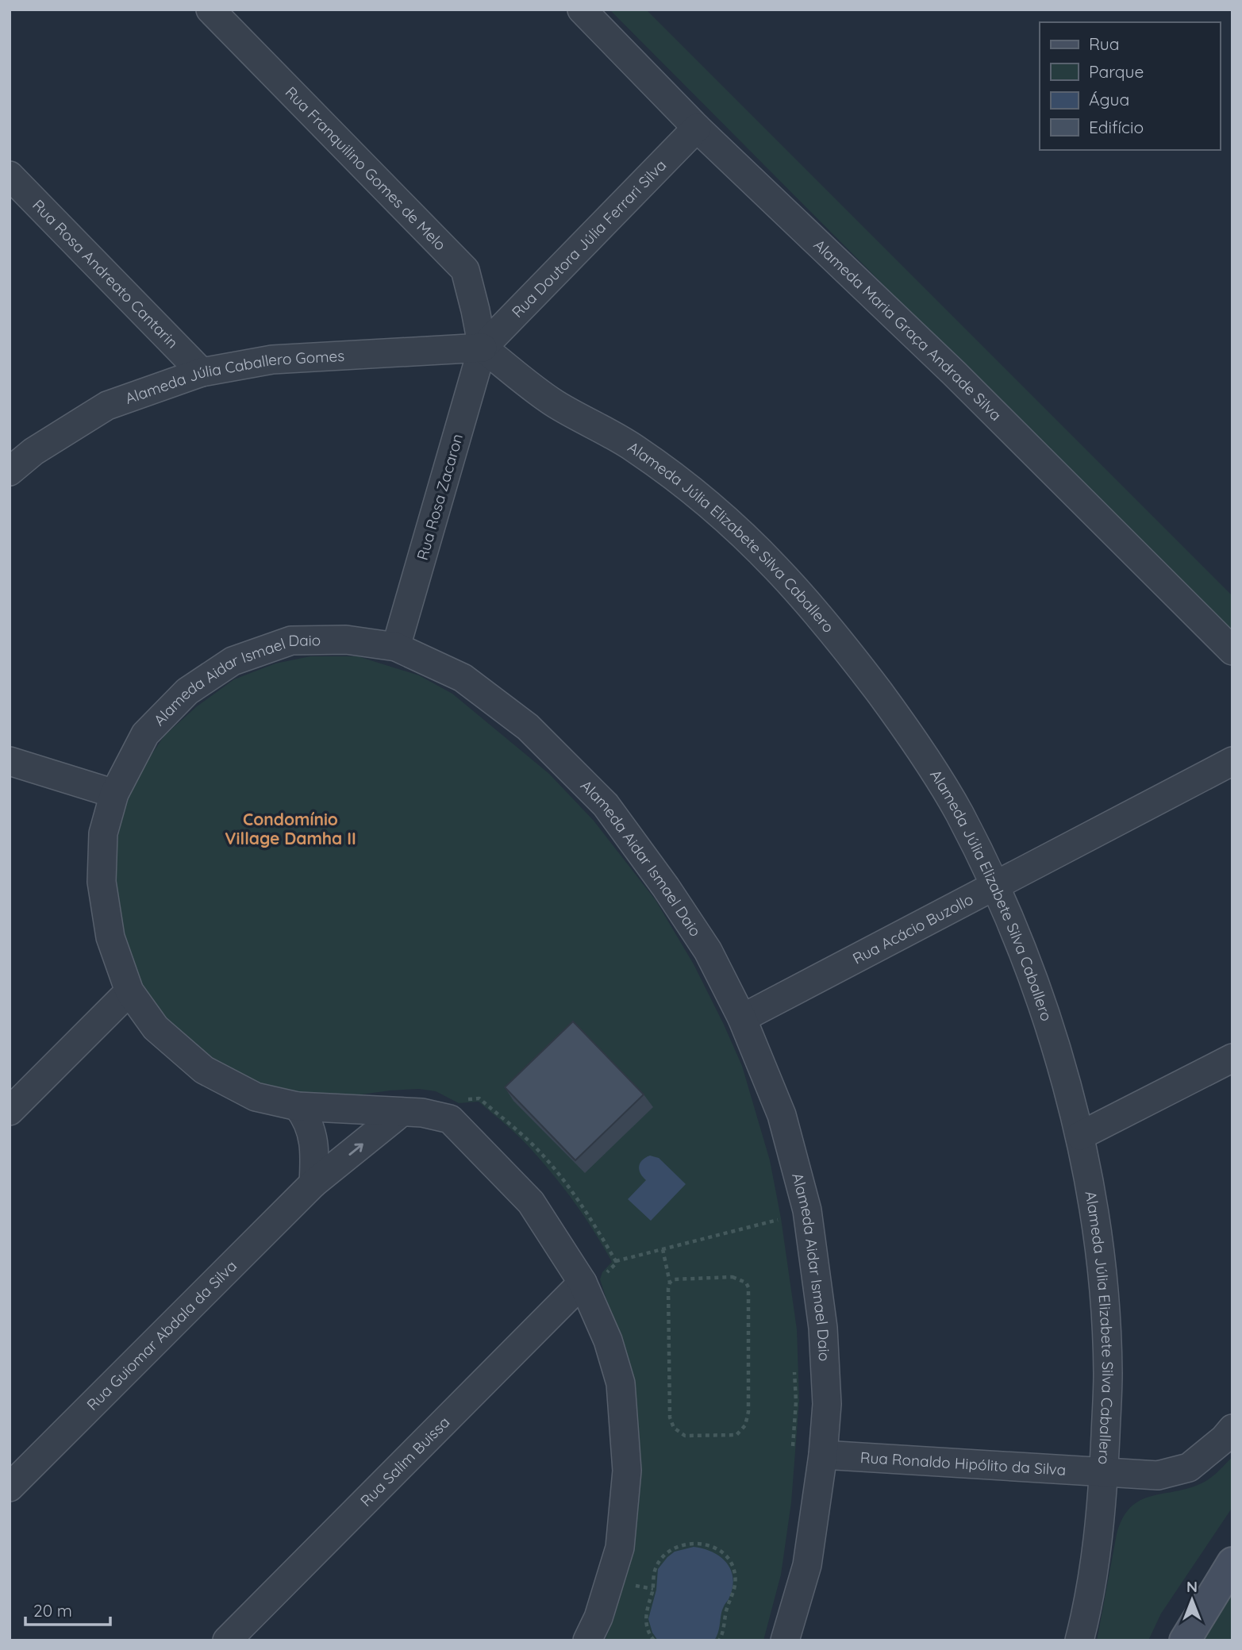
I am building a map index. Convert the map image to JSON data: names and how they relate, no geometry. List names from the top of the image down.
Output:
{
  "streets": {
    "street": [
      "Rua Franquilino Gomes de Melo",
      "Rua Doutora Júlia Ferrari Silva",
      "Rua Rosa Andreato Cantarin",
      "Alameda Maria Graça Andrade Silva",
      "Alameda Júlia Caballero Gomes",
      "Rua Rosa Zacaron",
      "Alameda Júlia Elizabete Silva Caballero",
      "Alameda Aidar Ismael Daio",
      "Rua Acácio Buzollo",
      "Rua Guiomar Abdala da Silva",
      "Rua Salim Buissa",
      "Rua Ronaldo Hipólito da Silva"
    ]
  },
  "crossings": [
    ["Rua Franquilino Gomes de Melo", "Rua Doutora Júlia Ferrari Silva"],
    ["Rua Franquilino Gomes de Melo", "Alameda Júlia Caballero Gomes"],
    ["Rua Franquilino Gomes de Melo", "Rua Rosa Zacaron"],
    ["Rua Franquilino Gomes de Melo", "Alameda Júlia Elizabete Silva Caballero"],
    ["Rua Doutora Júlia Ferrari Silva", "Alameda Maria Graça Andrade Silva"],
    ["Rua Doutora Júlia Ferrari Silva", "Alameda Júlia Caballero Gomes"],
    ["Rua Doutora Júlia Ferrari Silva", "Rua Rosa Zacaron"],
    ["Rua Doutora Júlia Ferrari Silva", "Alameda Júlia Elizabete Silva Caballero"],
    ["Rua Rosa Andreato Cantarin", "Alameda Júlia Caballero Gomes"],
    ["Alameda Júlia Caballero Gomes", "Rua Rosa Zacaron"],
    ["Alameda Júlia Caballero Gomes", "Alameda Júlia Elizabete Silva Caballero"],
    ["Rua Rosa Zacaron", "Alameda Júlia Elizabete Silva Caballero"],
    ["Rua Rosa Zacaron", "Alameda Aidar Ismael Daio"],
    ["Alameda Júlia Elizabete Silva Caballero", "Rua Acácio Buzollo"],
    ["Alameda Júlia Elizabete Silva Caballero", "Rua Ronaldo Hipólito da Silva"],
    ["Alameda Aidar Ismael Daio", "Rua Acácio Buzollo"],
    ["Alameda Aidar Ismael Daio", "Rua Guiomar Abdala da Silva"],
    ["Alameda Aidar Ismael Daio", "Rua Salim Buissa"],
    ["Alameda Aidar Ismael Daio", "Rua Ronaldo Hipólito da Silva"]
  ],
  "districts": ["Condomínio Village Damha II"],
  "legend": [
    "Rua",
    "Parque",
    "Água",
    "Edifício"
  ],
  "scale_bar": "20 m",
  "north": "top"
}
